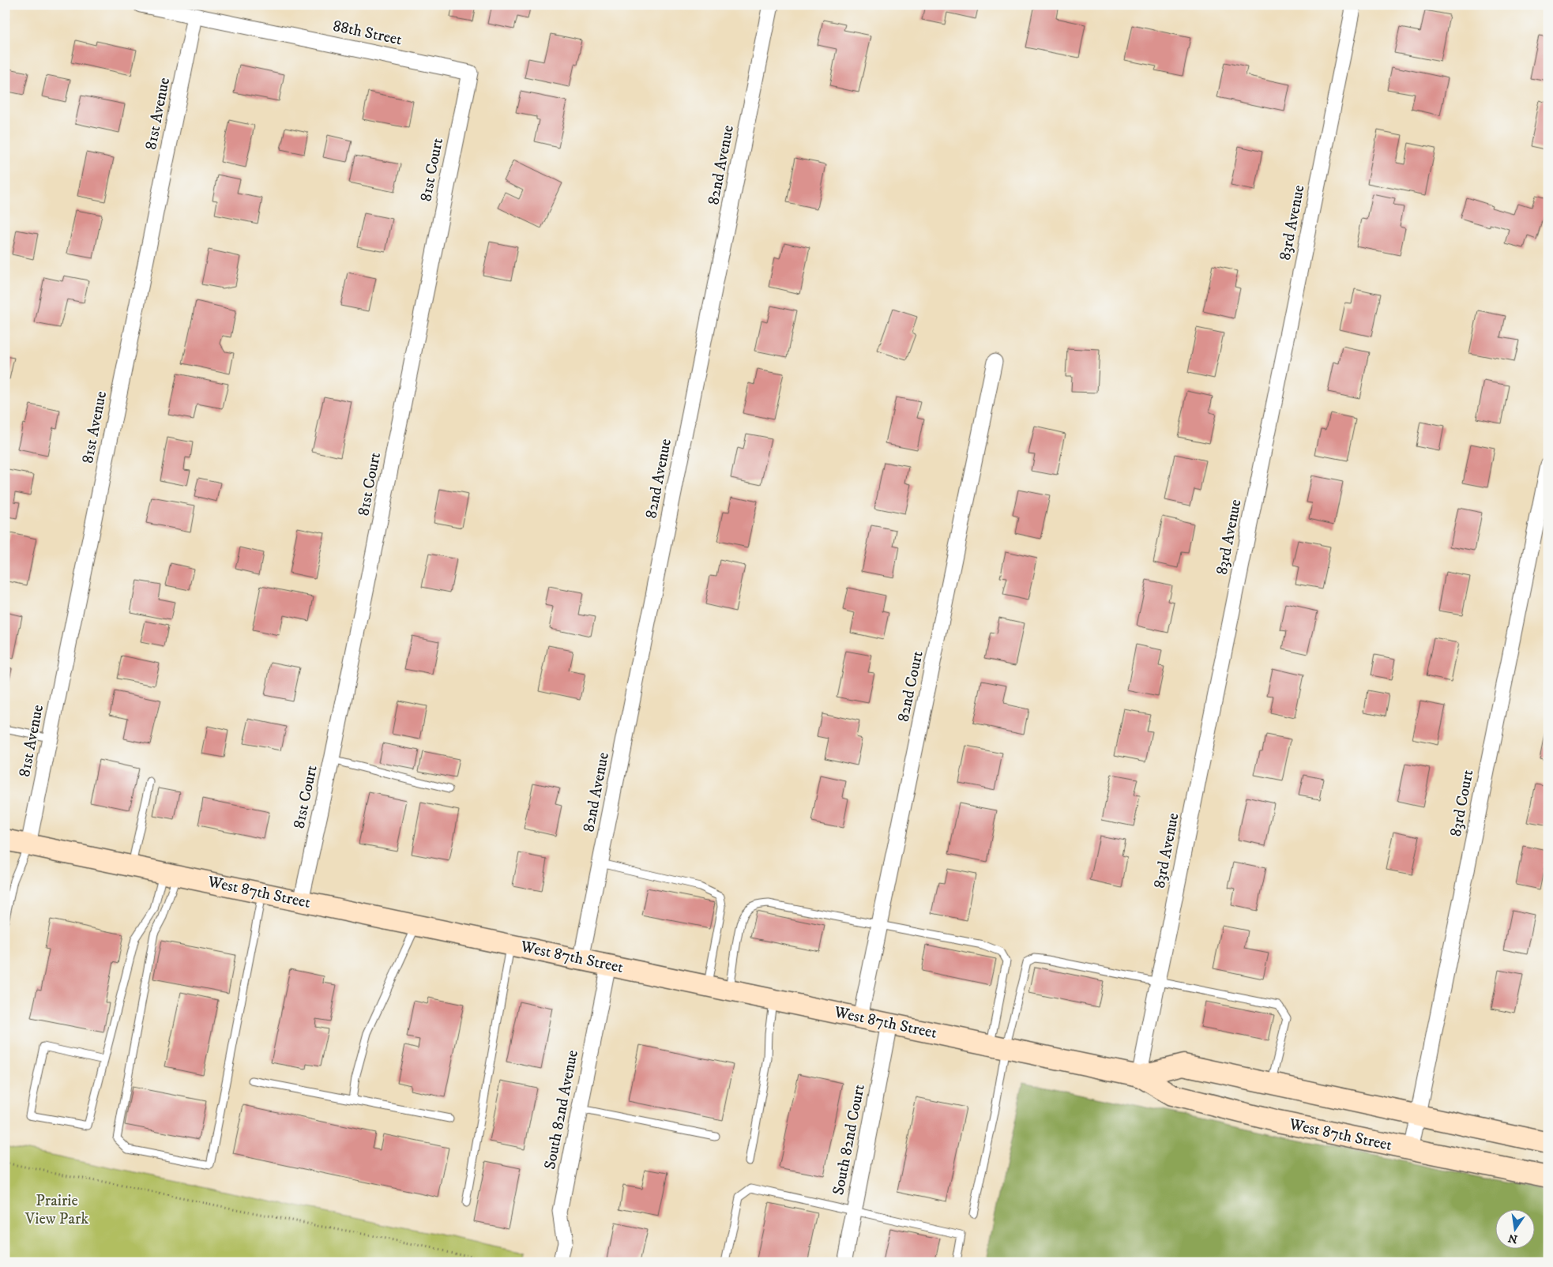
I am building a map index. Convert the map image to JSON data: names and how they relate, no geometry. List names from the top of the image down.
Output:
{
  "streets": {
    "main road": ["West 87th Street"],
    "street": [
      "88th Street",
      "81st Avenue",
      "82nd Avenue",
      "81st Court",
      "83rd Avenue",
      "82nd Court",
      "83rd Court",
      "South 82nd Avenue",
      "South 82nd Court"
    ]
  },
  "crossings": [
    ["88th Street", "81st Avenue"],
    ["88th Street", "81st Court"],
    ["81st Avenue", "West 87th Street"],
    ["82nd Avenue", "West 87th Street"],
    ["81st Court", "West 87th Street"],
    ["83rd Avenue", "West 87th Street"],
    ["82nd Court", "West 87th Street"],
    ["83rd Court", "West 87th Street"],
    ["West 87th Street", "South 82nd Avenue"],
    ["West 87th Street", "South 82nd Court"]
  ],
  "parks": ["Prairie View Park"],
  "north": "bottom"
}
